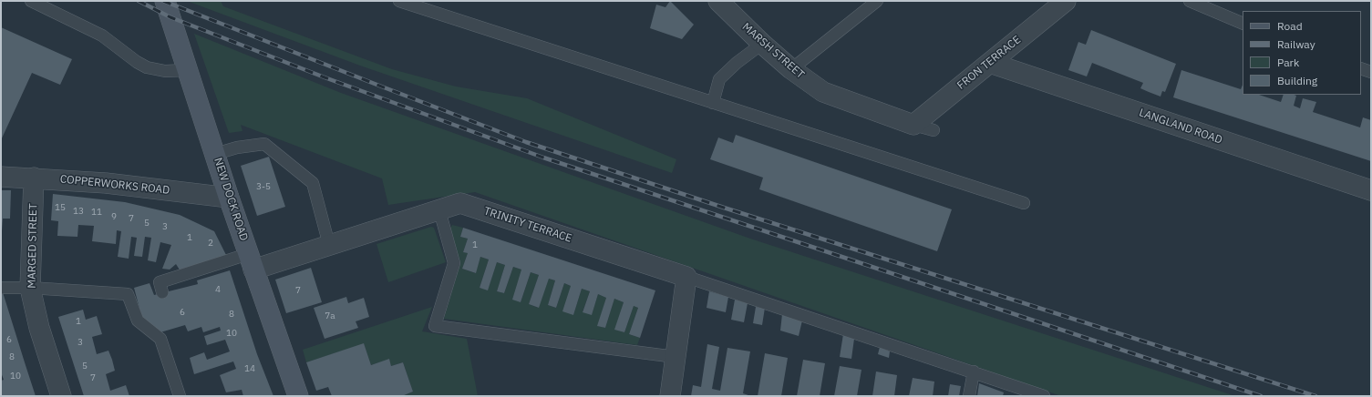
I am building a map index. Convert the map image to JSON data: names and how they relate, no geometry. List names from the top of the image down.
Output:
{
  "streets": {
    "main road": ["NEW DOCK ROAD"],
    "street": [
      "MARSH STREET",
      "FRON TERRACE",
      "LANGLAND ROAD",
      "COPPERWORKS ROAD",
      "TRINITY TERRACE",
      "MARGED STREET"
    ]
  },
  "crossings": [
    ["MARSH STREET", "FRON TERRACE"],
    ["FRON TERRACE", "LANGLAND ROAD"],
    ["COPPERWORKS ROAD", "NEW DOCK ROAD"],
    ["COPPERWORKS ROAD", "MARGED STREET"],
    ["NEW DOCK ROAD", "TRINITY TERRACE"]
  ],
  "house_numbers": [
    "3-5",
    "15",
    "13",
    "11",
    "9",
    "7",
    "5",
    "3",
    "1",
    "2",
    "1",
    "4",
    "7",
    "6",
    "8",
    "7a",
    "1",
    "10",
    "6",
    "3",
    "8",
    "5",
    "14",
    "10",
    "7"
  ],
  "legend": [
    "Road",
    "Railway",
    "Park",
    "Building"
  ]
}
